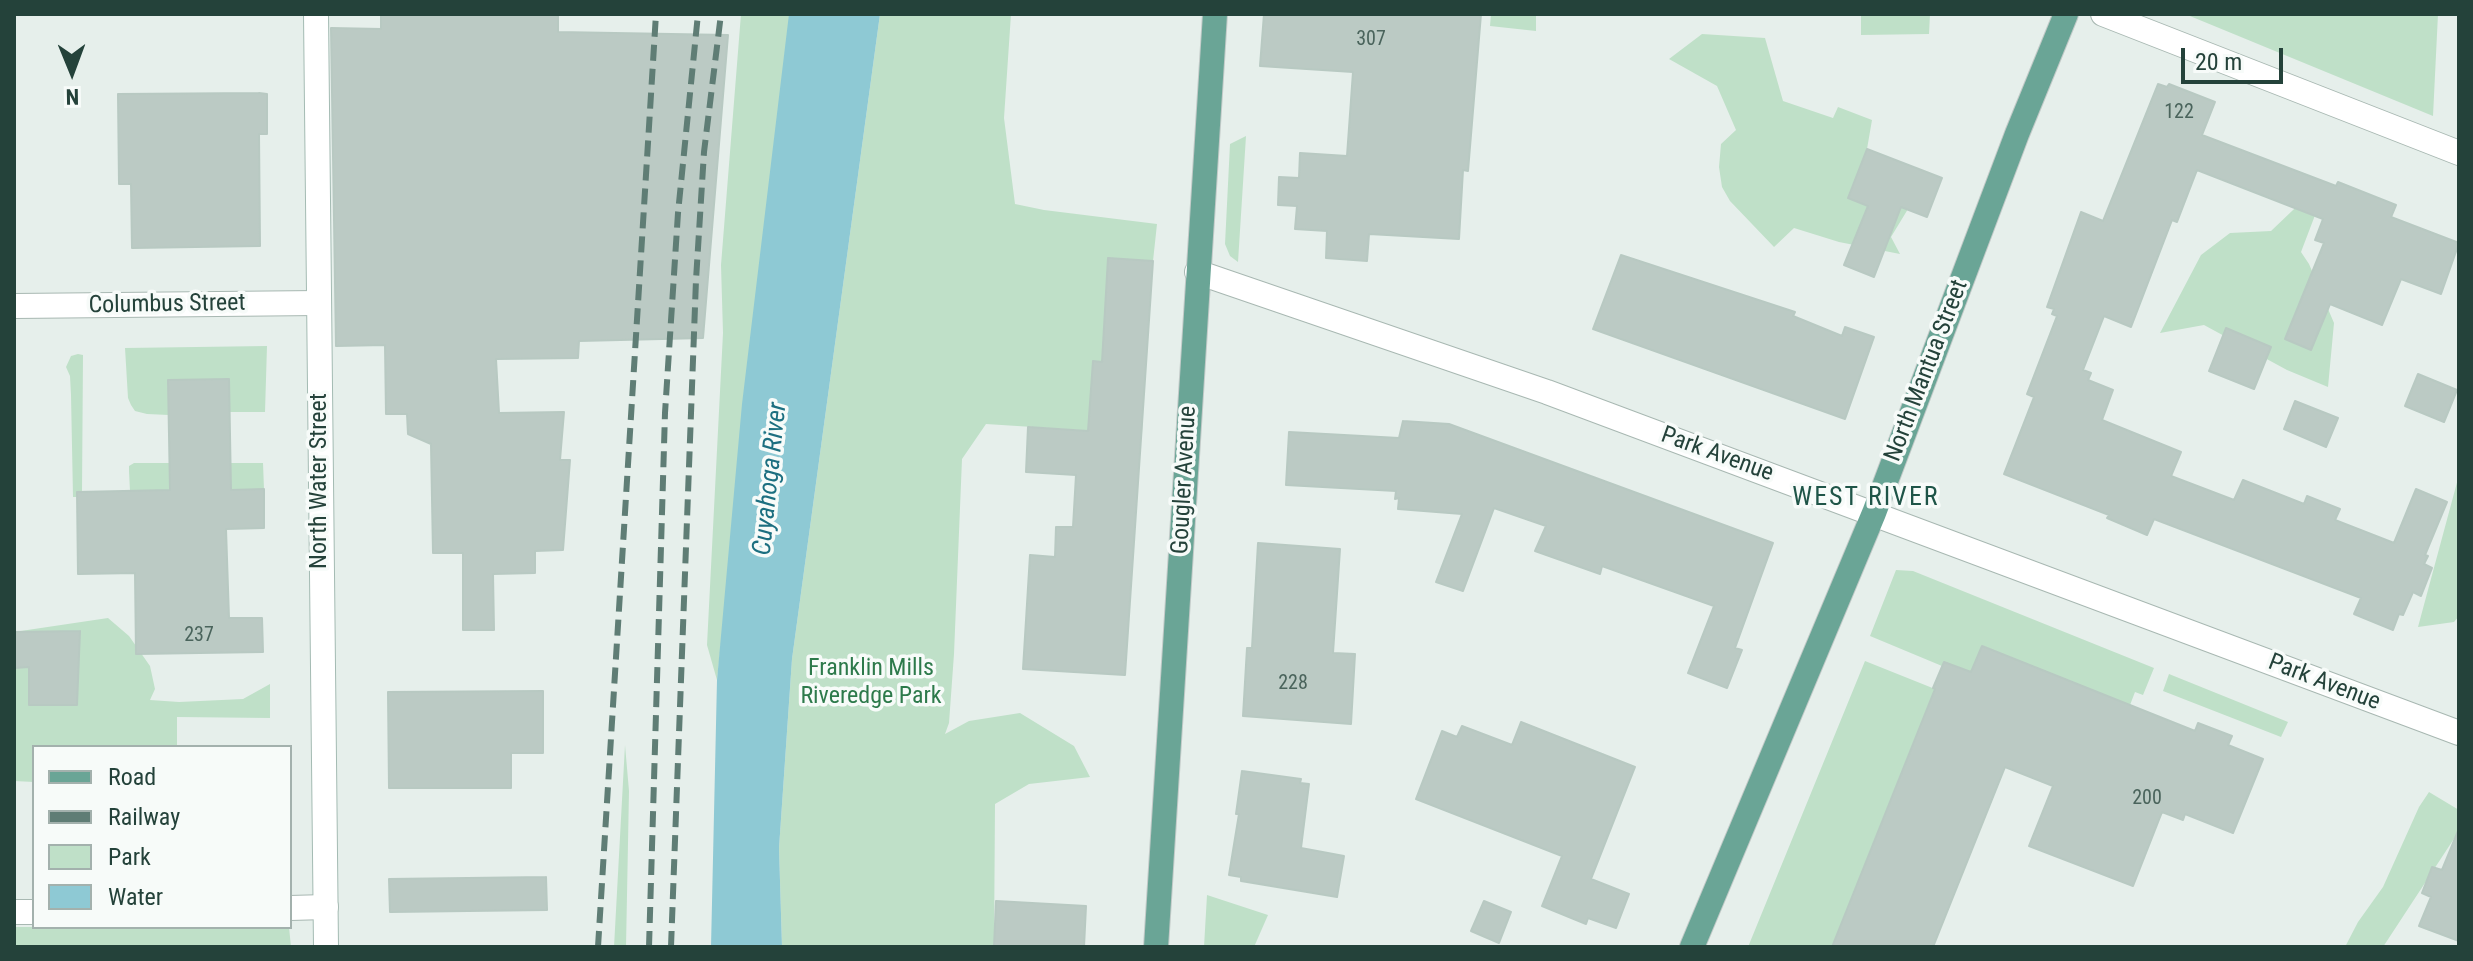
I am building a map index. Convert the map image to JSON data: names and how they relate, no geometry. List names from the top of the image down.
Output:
{
  "streets": {
    "main road": ["North Mantua Street", "Gougler Avenue"],
    "street": ["Columbus Street", "Park Avenue", "North Water Street"]
  },
  "crossings": [
    ["Columbus Street", "North Water Street"],
    ["North Mantua Street", "Park Avenue"],
    ["Park Avenue", "Gougler Avenue"]
  ],
  "districts": ["WEST RIVER"],
  "water": ["Cuyahoga River"],
  "parks": ["Franklin Mills Riveredge Park"],
  "house_numbers": [
    "307",
    "122",
    "237",
    "228",
    "200"
  ],
  "legend": [
    "Road",
    "Railway",
    "Park",
    "Water"
  ],
  "scale_bar": "20 m",
  "north": "bottom"
}
